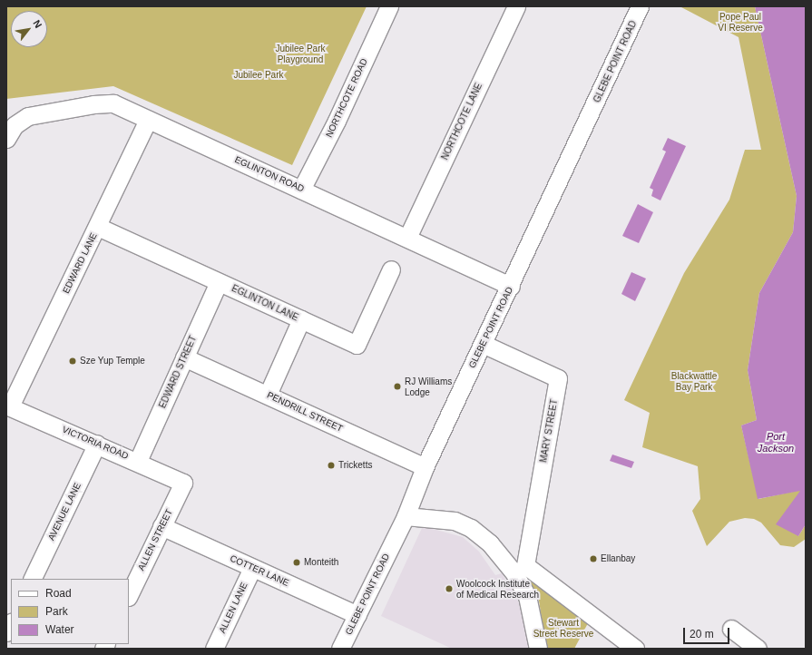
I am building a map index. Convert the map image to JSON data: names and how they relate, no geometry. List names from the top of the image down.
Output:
{
  "streets": {
    "street": [
      "GLEBE POINT ROAD",
      "NORTHCOTE ROAD",
      "NORTHCOTE LANE",
      "EGLINTON ROAD",
      "EDWARD LANE",
      "EGLINTON LANE",
      "EDWARD STREET",
      "PENDRILL STREET",
      "MARY STREET",
      "VICTORIA ROAD",
      "AVENUE LANE",
      "ALLEN STREET",
      "COTTER LANE",
      "ALLEN LANE"
    ]
  },
  "crossings": [
    ["GLEBE POINT ROAD", "EGLINTON ROAD"],
    ["GLEBE POINT ROAD", "PENDRILL STREET"],
    ["GLEBE POINT ROAD", "MARY STREET"],
    ["GLEBE POINT ROAD", "COTTER LANE"],
    ["NORTHCOTE ROAD", "EGLINTON ROAD"],
    ["NORTHCOTE LANE", "EGLINTON ROAD"],
    ["EGLINTON ROAD", "EDWARD LANE"],
    ["EDWARD LANE", "EGLINTON LANE"],
    ["EDWARD LANE", "VICTORIA ROAD"],
    ["EGLINTON LANE", "EDWARD STREET"],
    ["EDWARD STREET", "PENDRILL STREET"],
    ["EDWARD STREET", "VICTORIA ROAD"],
    ["VICTORIA ROAD", "AVENUE LANE"],
    ["VICTORIA ROAD", "ALLEN STREET"],
    ["ALLEN STREET", "COTTER LANE"],
    ["COTTER LANE", "ALLEN LANE"]
  ],
  "water": ["Port Jackson"],
  "parks": [
    "Pope Paul VI Reserve",
    "Jubilee Park Playground",
    "Jubilee Park",
    "Blackwattle Bay Park",
    "Stewart Street Reserve"
  ],
  "places": [
    "Sze Yup Temple",
    "RJ Williams Lodge",
    "Tricketts",
    "Ellanbay",
    "Monteith",
    "Woolcock Institute of Medical Research"
  ],
  "legend": ["Road", "Park", "Water"],
  "scale_bar": "20 m",
  "north": "top right"
}
